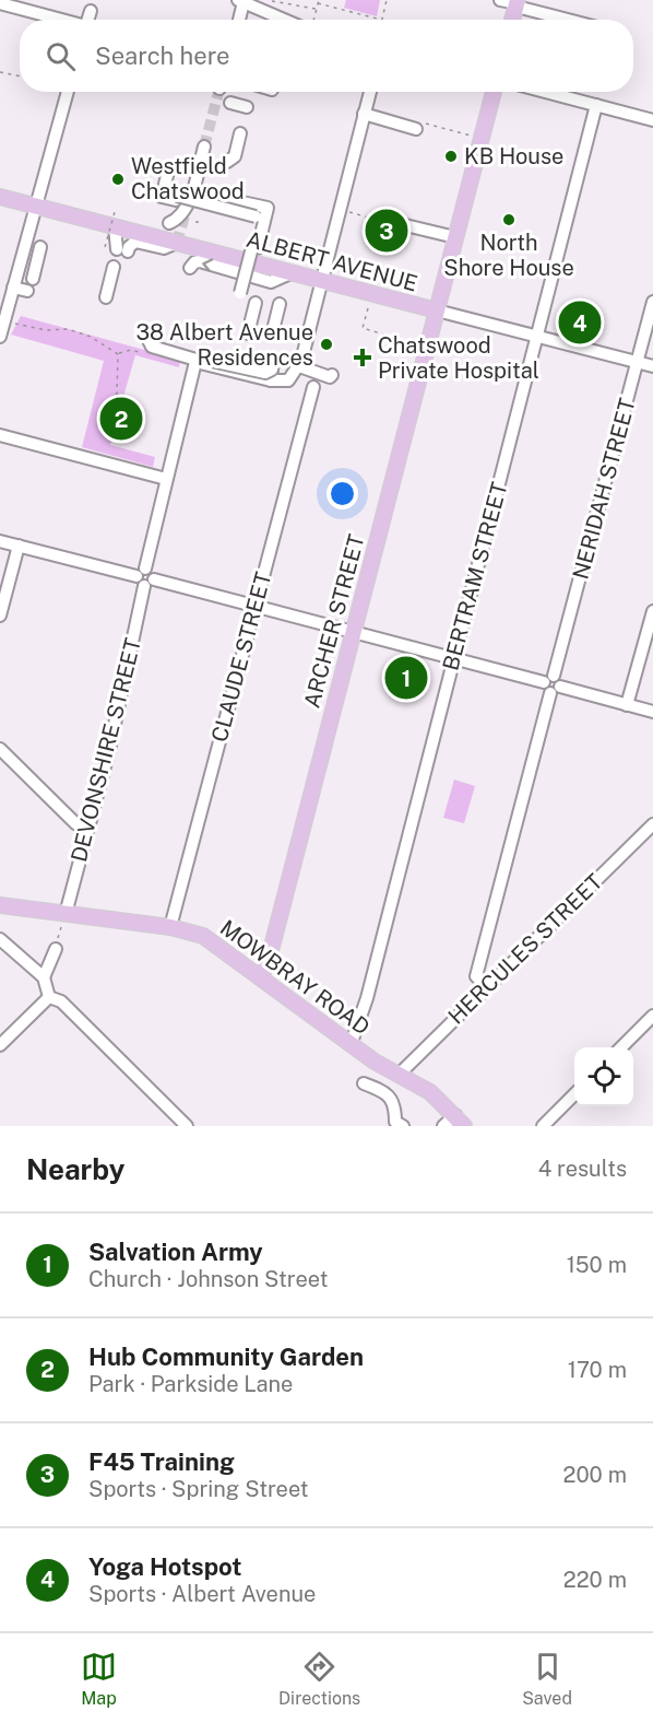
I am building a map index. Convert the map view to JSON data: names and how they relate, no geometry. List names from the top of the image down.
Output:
{
  "streets": {
    "main road": ["ALBERT AVENUE", "ARCHER STREET", "MOWBRAY ROAD"],
    "street": [
      "NERIDAH STREET",
      "BERTRAM STREET",
      "CLAUDE STREET",
      "DEVONSHIRE STREET",
      "HERCULES STREET"
    ]
  },
  "crossings": [
    ["ALBERT AVENUE", "NERIDAH STREET"],
    ["ALBERT AVENUE", "BERTRAM STREET"],
    ["ALBERT AVENUE", "ARCHER STREET"],
    ["NERIDAH STREET", "HERCULES STREET"],
    ["BERTRAM STREET", "MOWBRAY ROAD"],
    ["ARCHER STREET", "MOWBRAY ROAD"],
    ["CLAUDE STREET", "MOWBRAY ROAD"],
    ["DEVONSHIRE STREET", "MOWBRAY ROAD"],
    ["HERCULES STREET", "MOWBRAY ROAD"]
  ],
  "places": {
    "other": [
      "KB House",
      "Westfield Chatswood",
      "North Shore House",
      "38 Albert Avenue Residences"
    ],
    "health": ["Chatswood Private Hospital"]
  },
  "page": {
    "search": "Search here",
    "pins": [
      "3",
      "4",
      "2",
      "1"
    ],
    "heading": ["Nearby", "4 results"],
    "list": [
      {
        "mark": "1",
        "name": "Salvation Army",
        "note": "Church · Johnson Street",
        "value": "150 m"
      },
      {
        "mark": "2",
        "name": "Hub Community Garden",
        "note": "Park · Parkside Lane",
        "value": "170 m"
      },
      {
        "mark": "3",
        "name": "F45 Training",
        "note": "Sports · Spring Street",
        "value": "200 m"
      },
      {
        "mark": "4",
        "name": "Yoga Hotspot",
        "note": "Sports · Albert Avenue",
        "value": "220 m"
      }
    ],
    "nav": ["Map", "Directions", "Saved"]
  }
}
